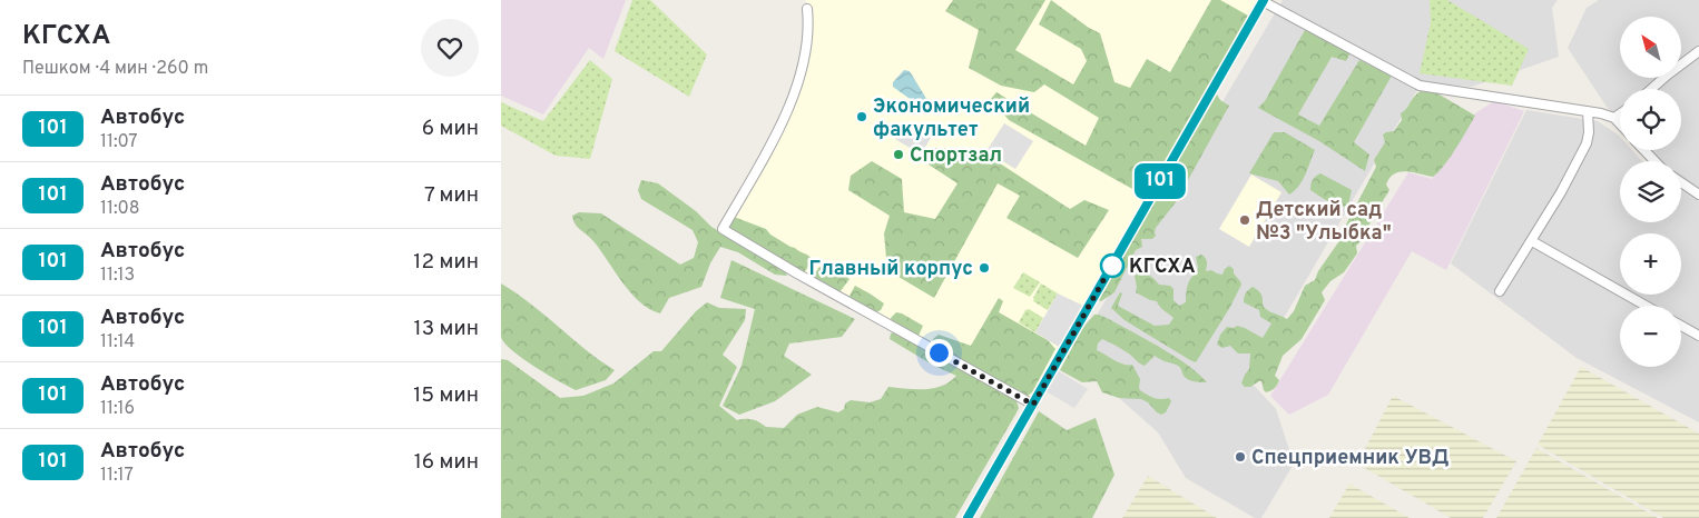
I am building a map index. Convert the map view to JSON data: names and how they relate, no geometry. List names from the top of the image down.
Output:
{
  "places": [
    "Экономический факультет",
    "Спортзал",
    "Детский сад №3 \"Улыбка\"",
    "КГСХА",
    "Главный корпус",
    "Спецприемник УВД"
  ],
  "lines": ["bus line 101"],
  "north": "top left",
  "page": {
    "heading": ["КГСХА", "Пешком · 4 мин · 260 m"],
    "on_map": "101",
    "map_buttons": ["+", "−"],
    "list": [
      {
        "mark": "101",
        "name": "Автобус",
        "note": "11:07",
        "value": "6 мин"
      },
      {
        "mark": "101",
        "name": "Автобус",
        "note": "11:08",
        "value": "7 мин"
      },
      {
        "mark": "101",
        "name": "Автобус",
        "note": "11:13",
        "value": "12 мин"
      },
      {
        "mark": "101",
        "name": "Автобус",
        "note": "11:14",
        "value": "13 мин"
      },
      {
        "mark": "101",
        "name": "Автобус",
        "note": "11:16",
        "value": "15 мин"
      },
      {
        "mark": "101",
        "name": "Автобус",
        "note": "11:17",
        "value": "16 мин"
      }
    ]
  }
}
